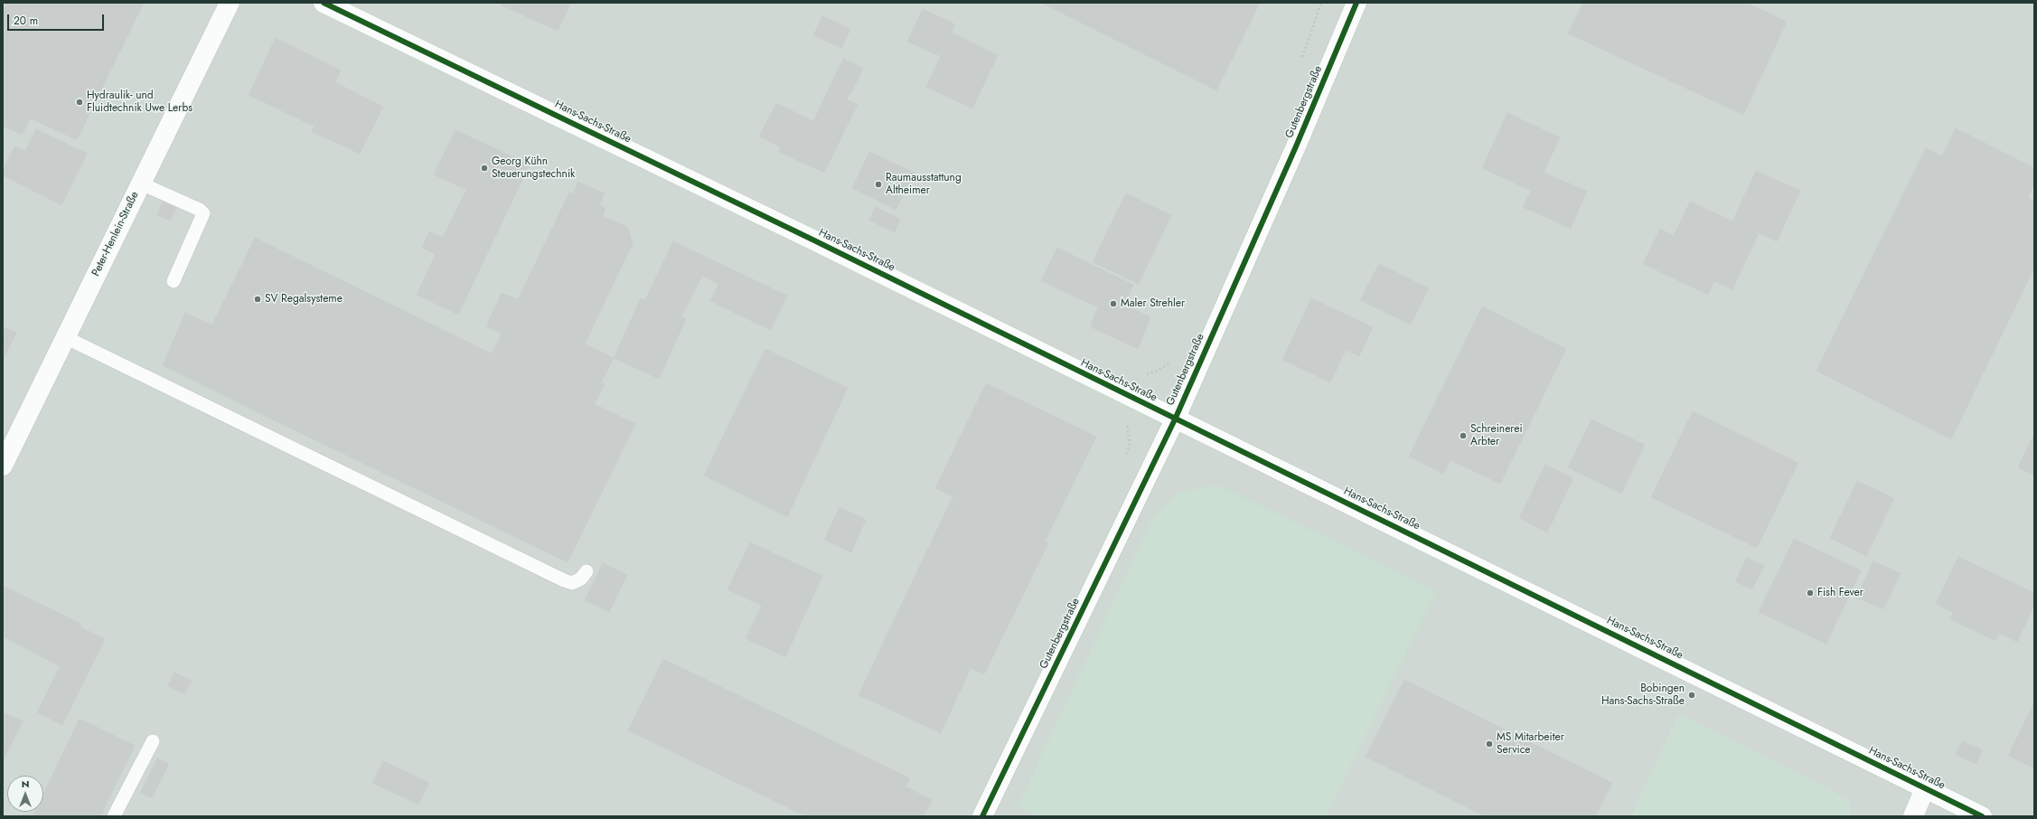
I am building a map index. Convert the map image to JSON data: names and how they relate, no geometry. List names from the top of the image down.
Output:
{
  "streets": {
    "street": ["Gutenbergstraße", "Hans-Sachs-Straße", "Peter-Henlein-Straße"]
  },
  "crossings": [
    ["Gutenbergstraße", "Hans-Sachs-Straße"]
  ],
  "places": [
    "Hydraulik- und Fluidtechnik Uwe Lerbs",
    "Georg Kühn Steuerungstechnik",
    "Raumausstattung Altheimer",
    "SV Regalsysteme",
    "Maler Strehler",
    "Schreinerei Arbter",
    "Fish Fever",
    "Bobingen Hans-Sachs-Straße",
    "MS Mitarbeiter Service"
  ],
  "scale_bar": "20 m",
  "north": "top"
}
